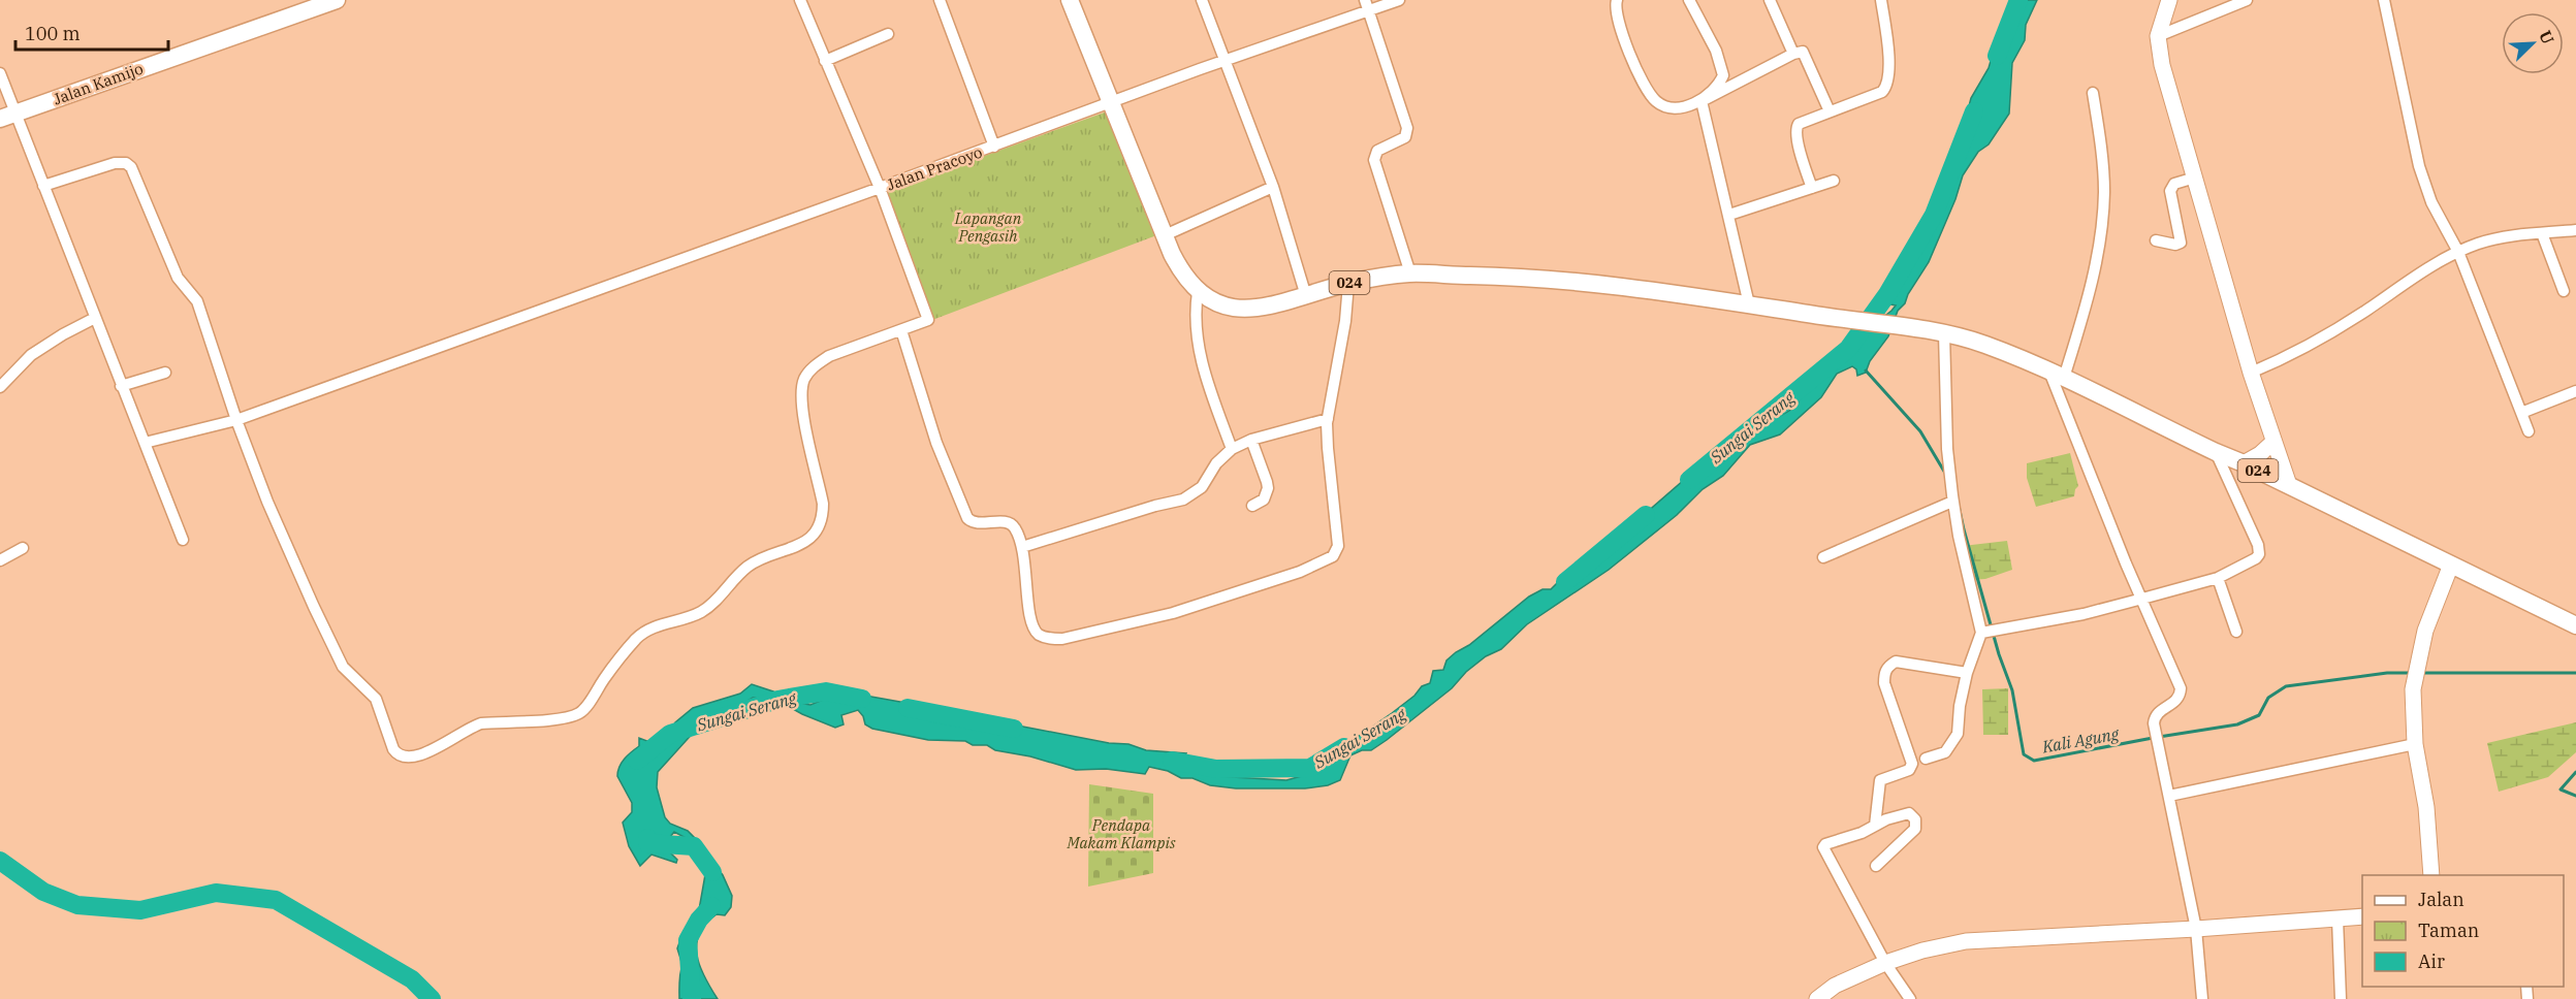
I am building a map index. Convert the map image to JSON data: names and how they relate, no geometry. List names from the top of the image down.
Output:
{
  "streets": {
    "main road": ["Jalan Kamijo", "024"],
    "street": ["Jalan Pracoyo"]
  },
  "crossings": [
    ["Jalan Pracoyo", "024"]
  ],
  "water": ["Sungai Serang", "Kali Agung"],
  "parks": ["Lapangan Pengasih", "Pendapa Makam Klampis"],
  "legend": ["Jalan", "Taman", "Air"],
  "scale_bar": "100 m",
  "north": "top right"
}
